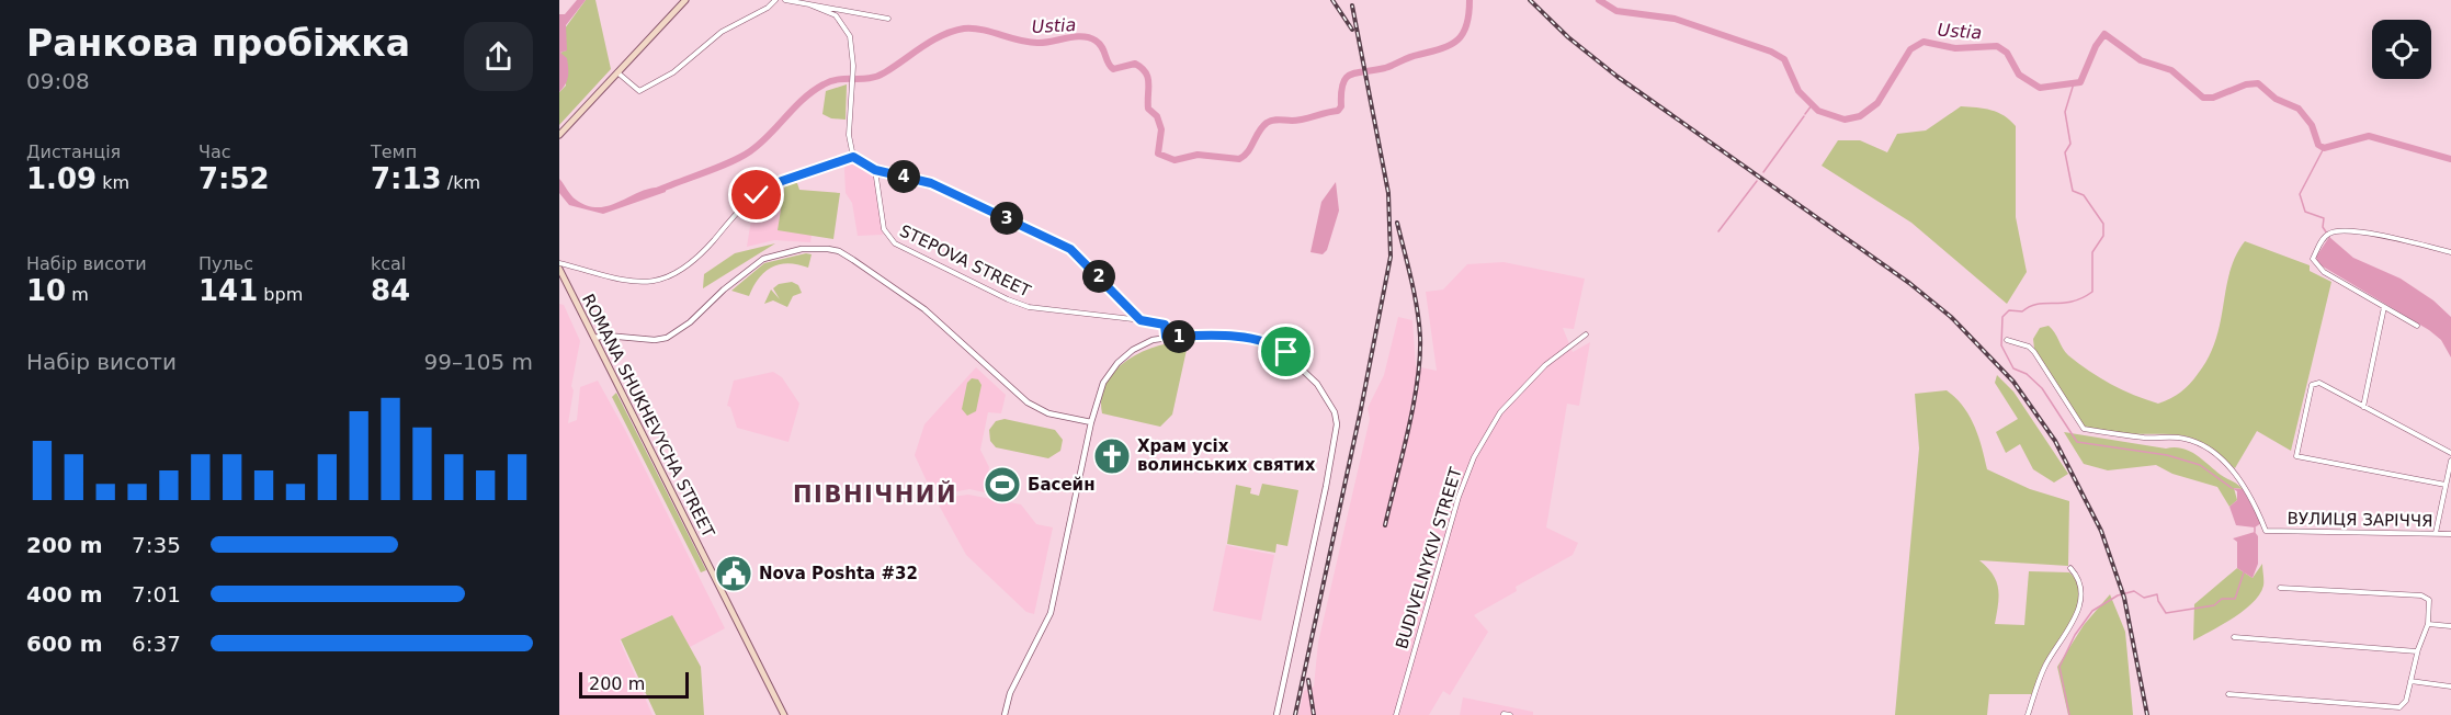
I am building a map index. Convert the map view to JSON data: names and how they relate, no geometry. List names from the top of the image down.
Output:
{
  "streets": {
    "main road": ["ROMANA SHUKHEVYCHA STREET"],
    "street": ["STEPOVA STREET", "ВУЛИЦЯ ЗАРІЧЧЯ", "BUDIVELNYKIV STREET"]
  },
  "districts": ["ПІВНІЧНИЙ"],
  "water": ["Ustia"],
  "places": {
    "church": ["Храм усіх волинських святих"],
    "sports": ["Басейн"],
    "public building": ["Nova Poshta #32"]
  },
  "scale_bar": "200 m",
  "page": {
    "heading": ["Ранкова пробіжка", "09:08"],
    "stats": [
      ["Дистанція", "1.09 km"],
      ["Час", "7:52"],
      ["Темп", "7:13 /km"],
      ["Набір висоти", "10 m"],
      ["Пульс", "141 bpm"],
      ["kcal", "84"]
    ],
    "pins": [
      "4",
      "3",
      "2",
      "1"
    ],
    "chart": ["Набір висоти", "99–105 m"],
    "list": [
      {
        "name": "200 m",
        "note": "7:35"
      },
      {
        "name": "400 m",
        "note": "7:01"
      },
      {
        "name": "600 m",
        "note": "6:37"
      }
    ],
    "scale": "200 m"
  }
}
